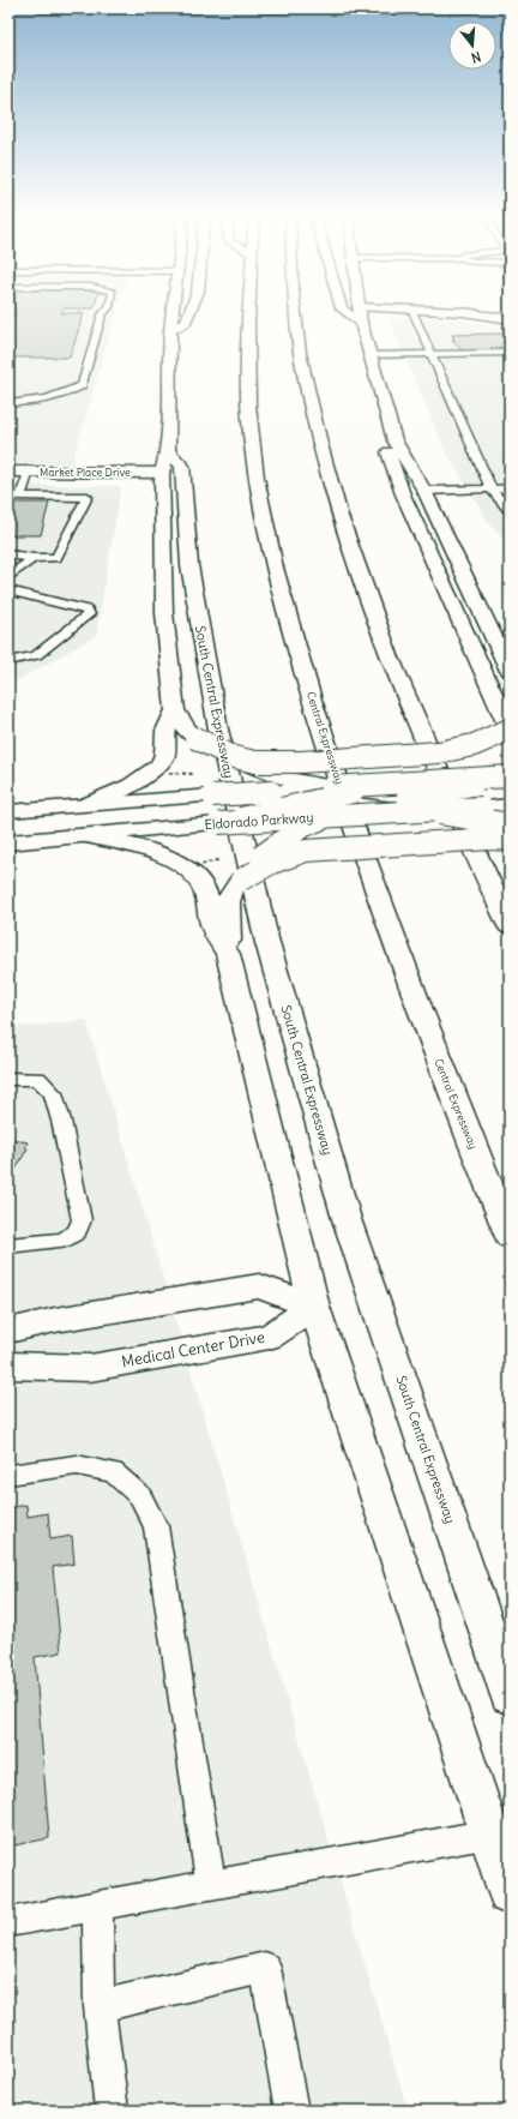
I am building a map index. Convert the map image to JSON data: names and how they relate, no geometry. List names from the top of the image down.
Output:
{
  "streets": {
    "main road": [
      "Market Place Drive",
      "South Central Expressway",
      "Central Expressway",
      "Eldorado Parkway",
      "Medical Center Drive"
    ]
  },
  "north": "bottom"
}
